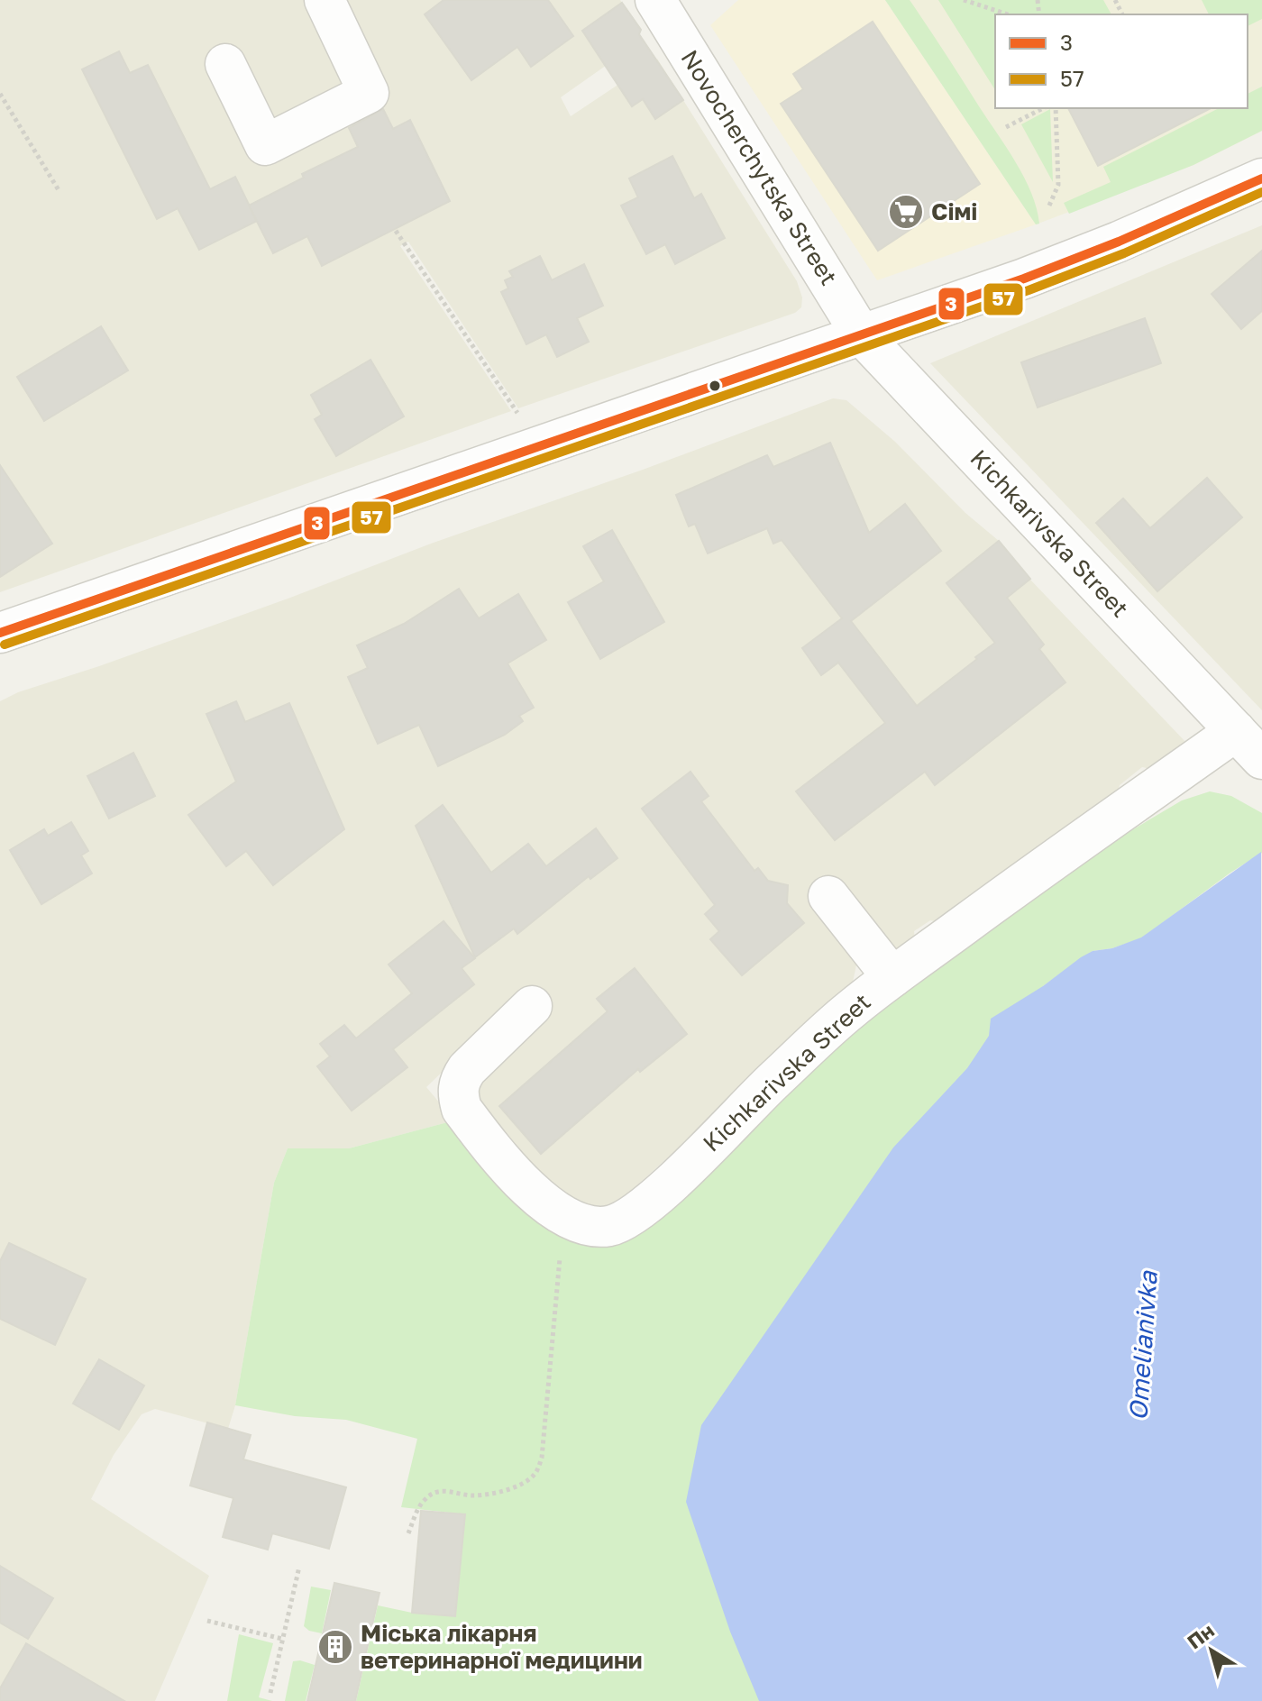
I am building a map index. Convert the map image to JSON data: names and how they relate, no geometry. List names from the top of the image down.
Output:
{
  "streets": {
    "street": ["Novocherchytska Street", "Kichkarivska Street"]
  },
  "crossings": [
    ["Novocherchytska Street", "Kichkarivska Street"]
  ],
  "water": ["Omelianivka"],
  "places": {
    "supermarket": ["Сімі"],
    "building": ["Міська лікарня ветеринарної медицини"]
  },
  "lines": ["transit line 3", "transit line 57"],
  "legend": ["3", "57"],
  "north": "top left"
}
